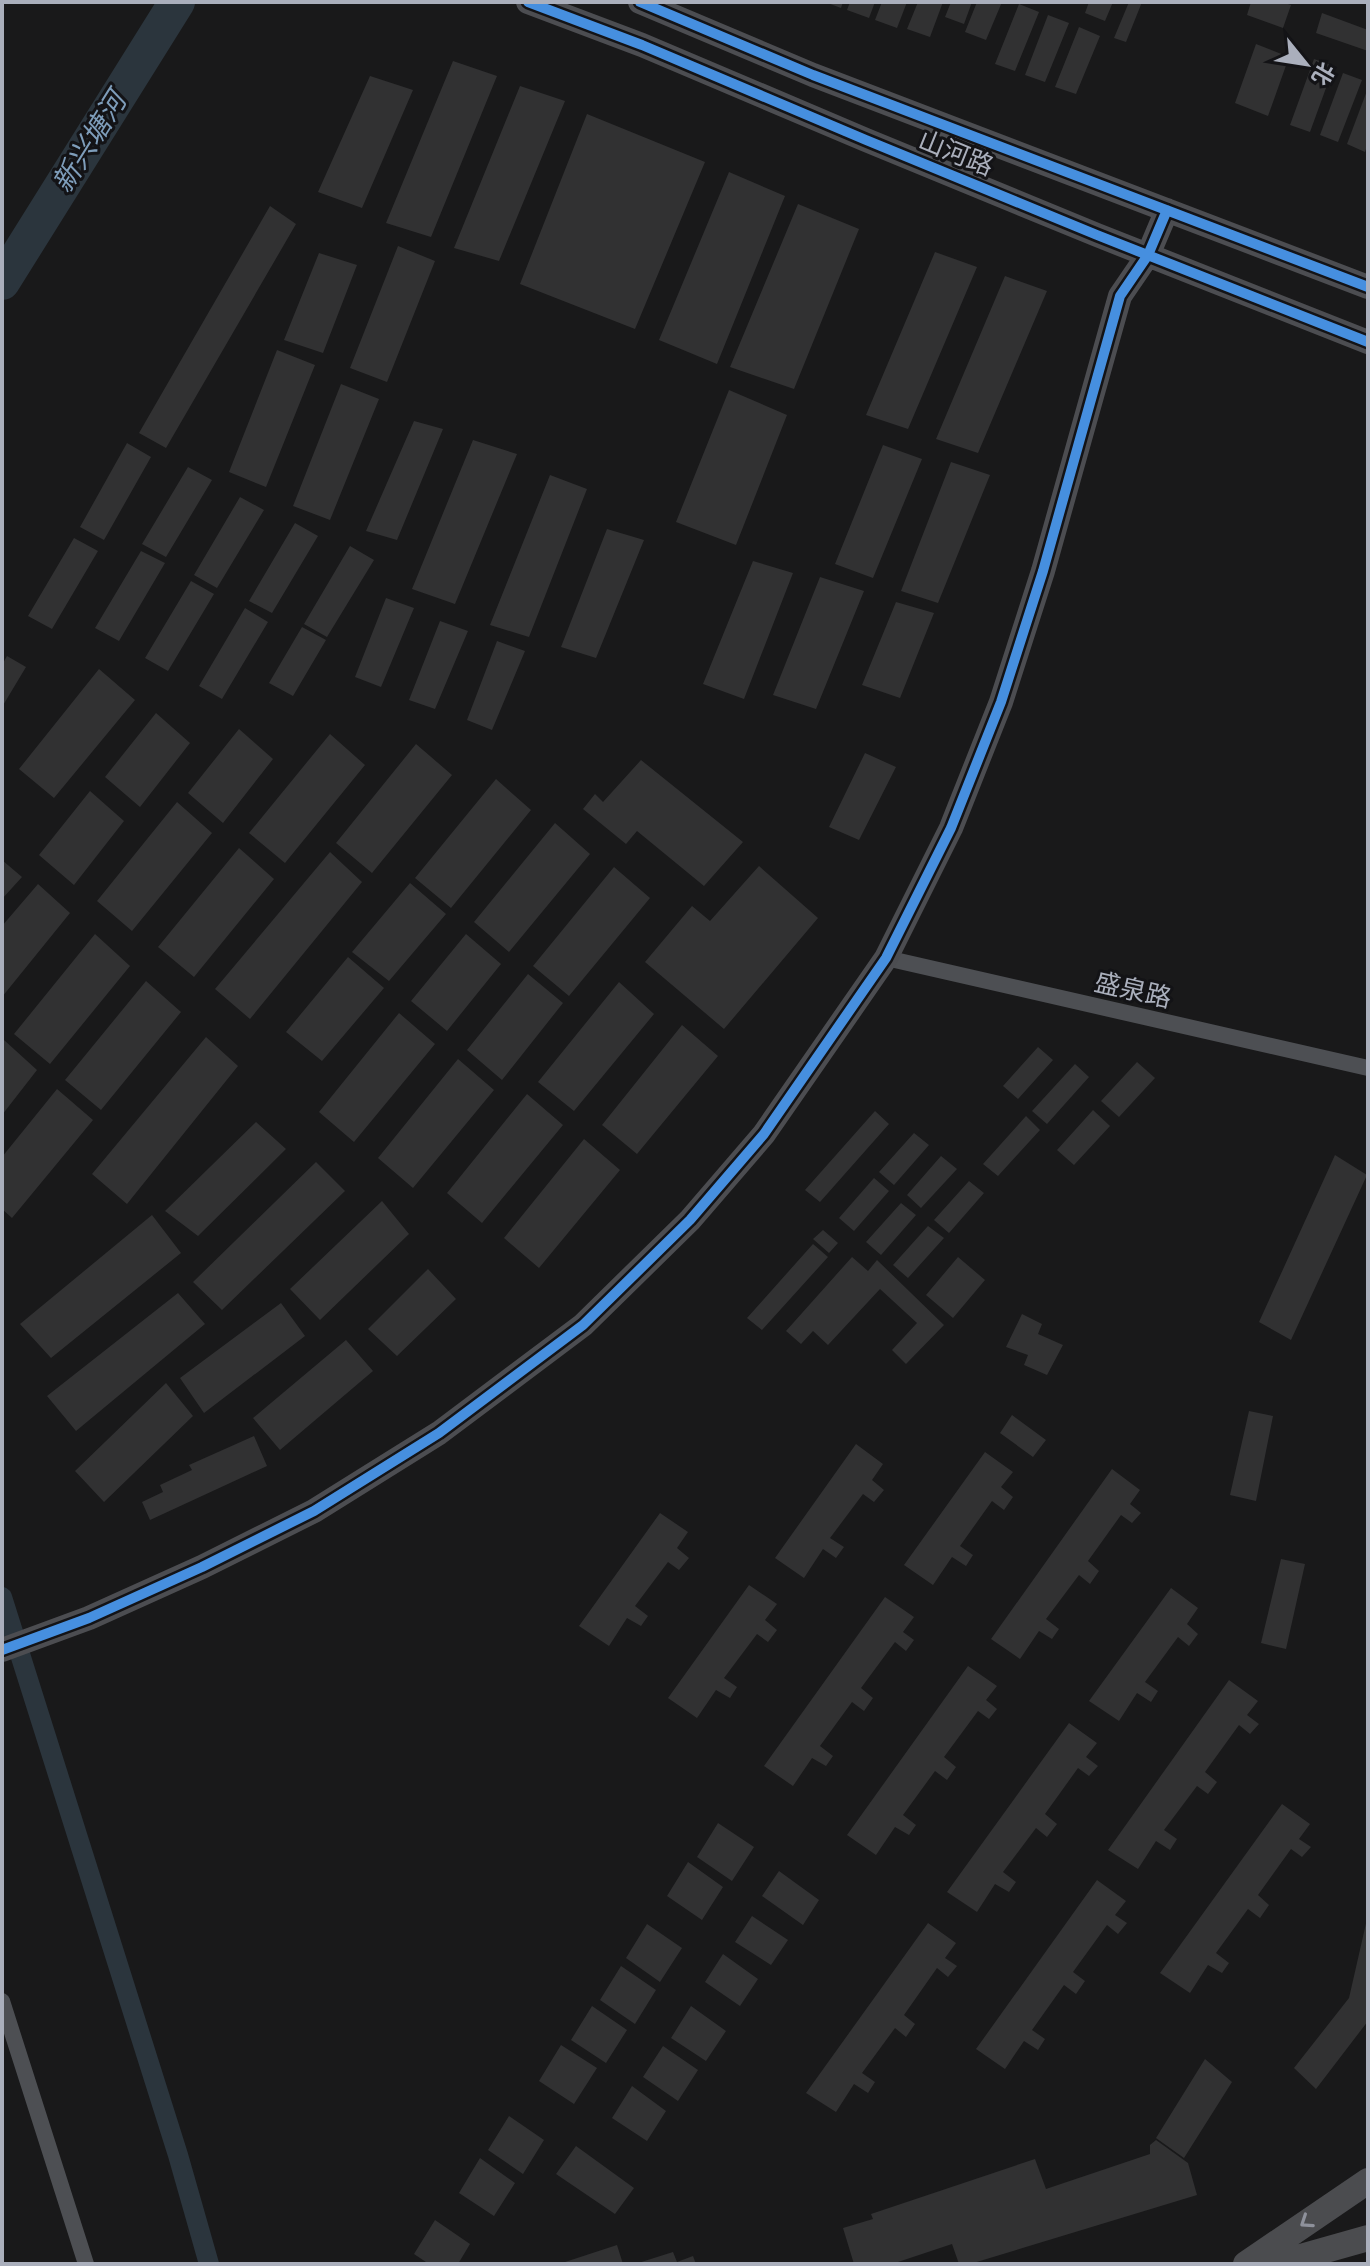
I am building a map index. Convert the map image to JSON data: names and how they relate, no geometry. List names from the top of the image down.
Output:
{
  "streets": {
    "street": ["山河路", "盛泉路"]
  },
  "water": ["新兴塘河"],
  "north": "bottom right"
}
